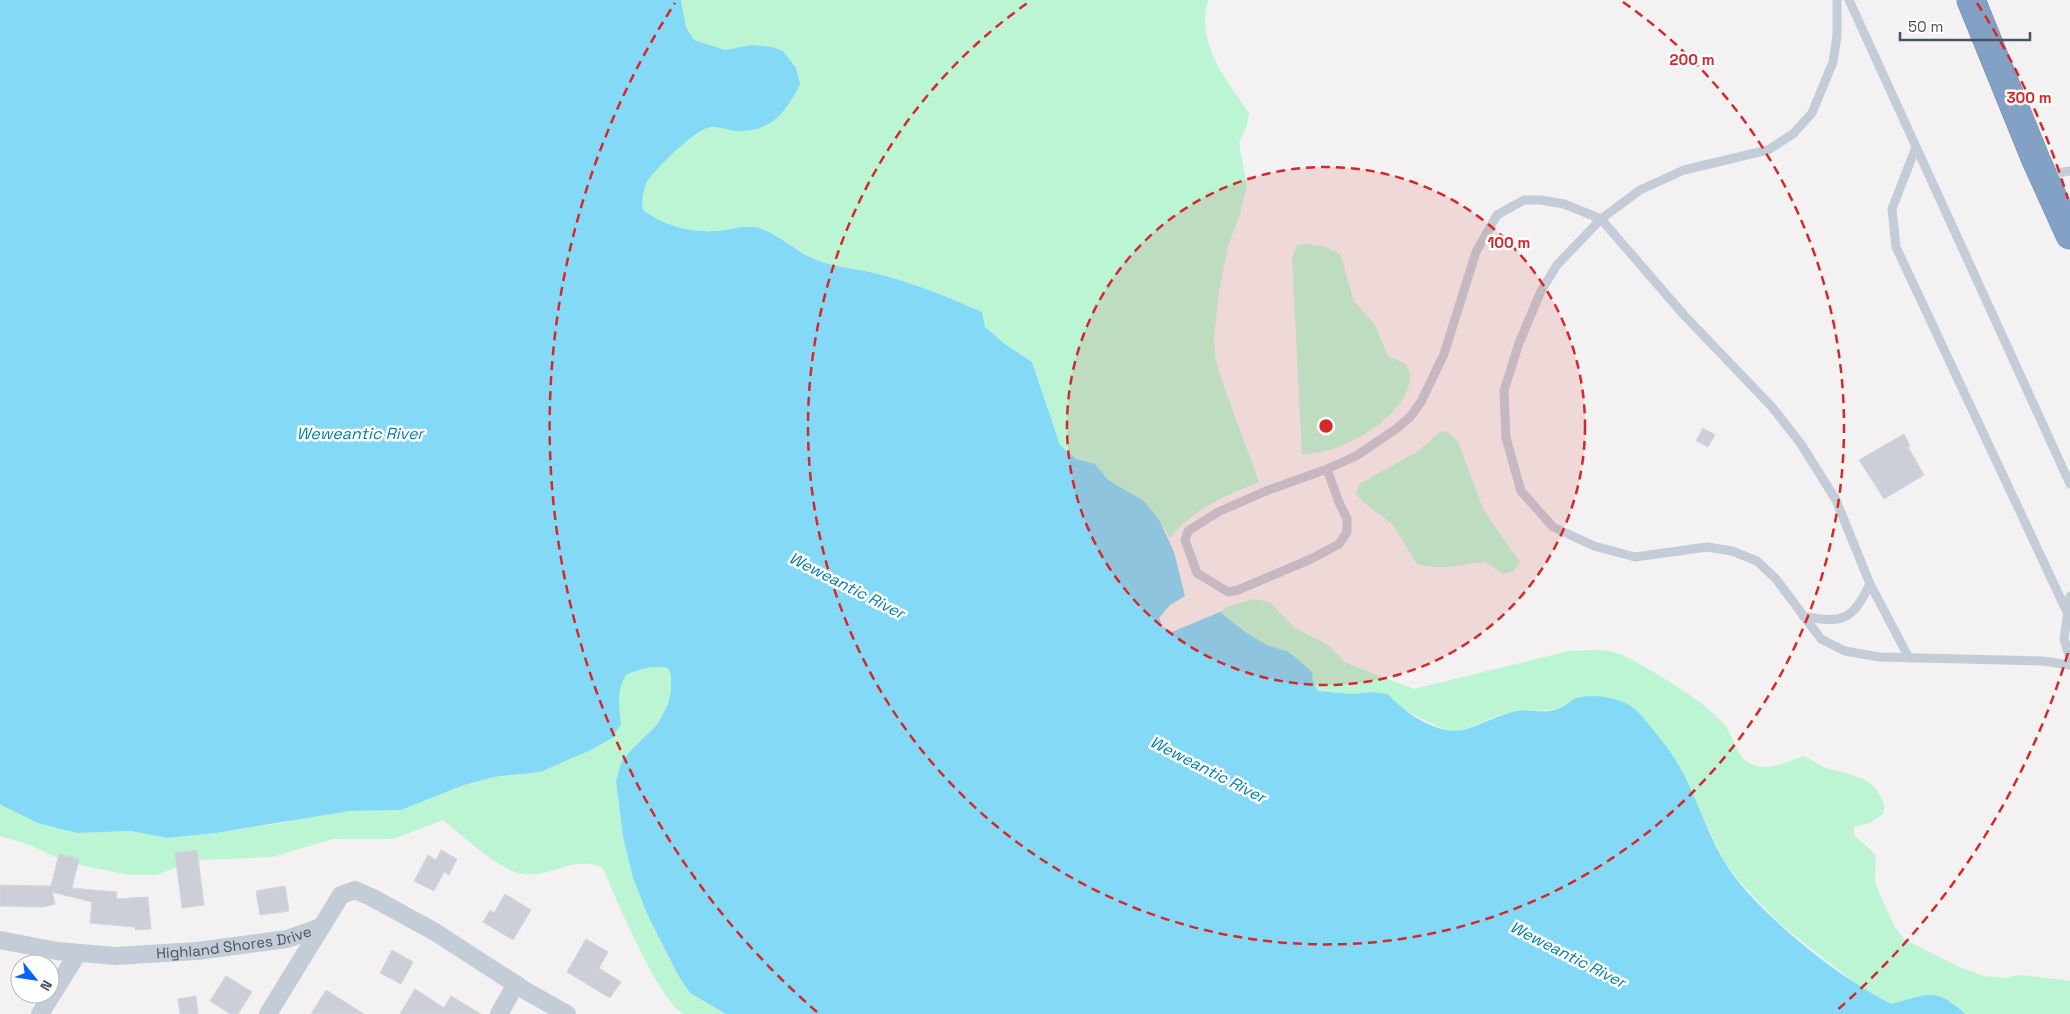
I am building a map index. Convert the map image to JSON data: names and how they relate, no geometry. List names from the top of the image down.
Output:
{
  "streets": {
    "street": ["Highland Shores Drive"]
  },
  "water": ["Weweantic River"],
  "scale_bar": "50 m",
  "north": "bottom right",
  "rings": ["200 m", "300 m", "100 m"]
}
